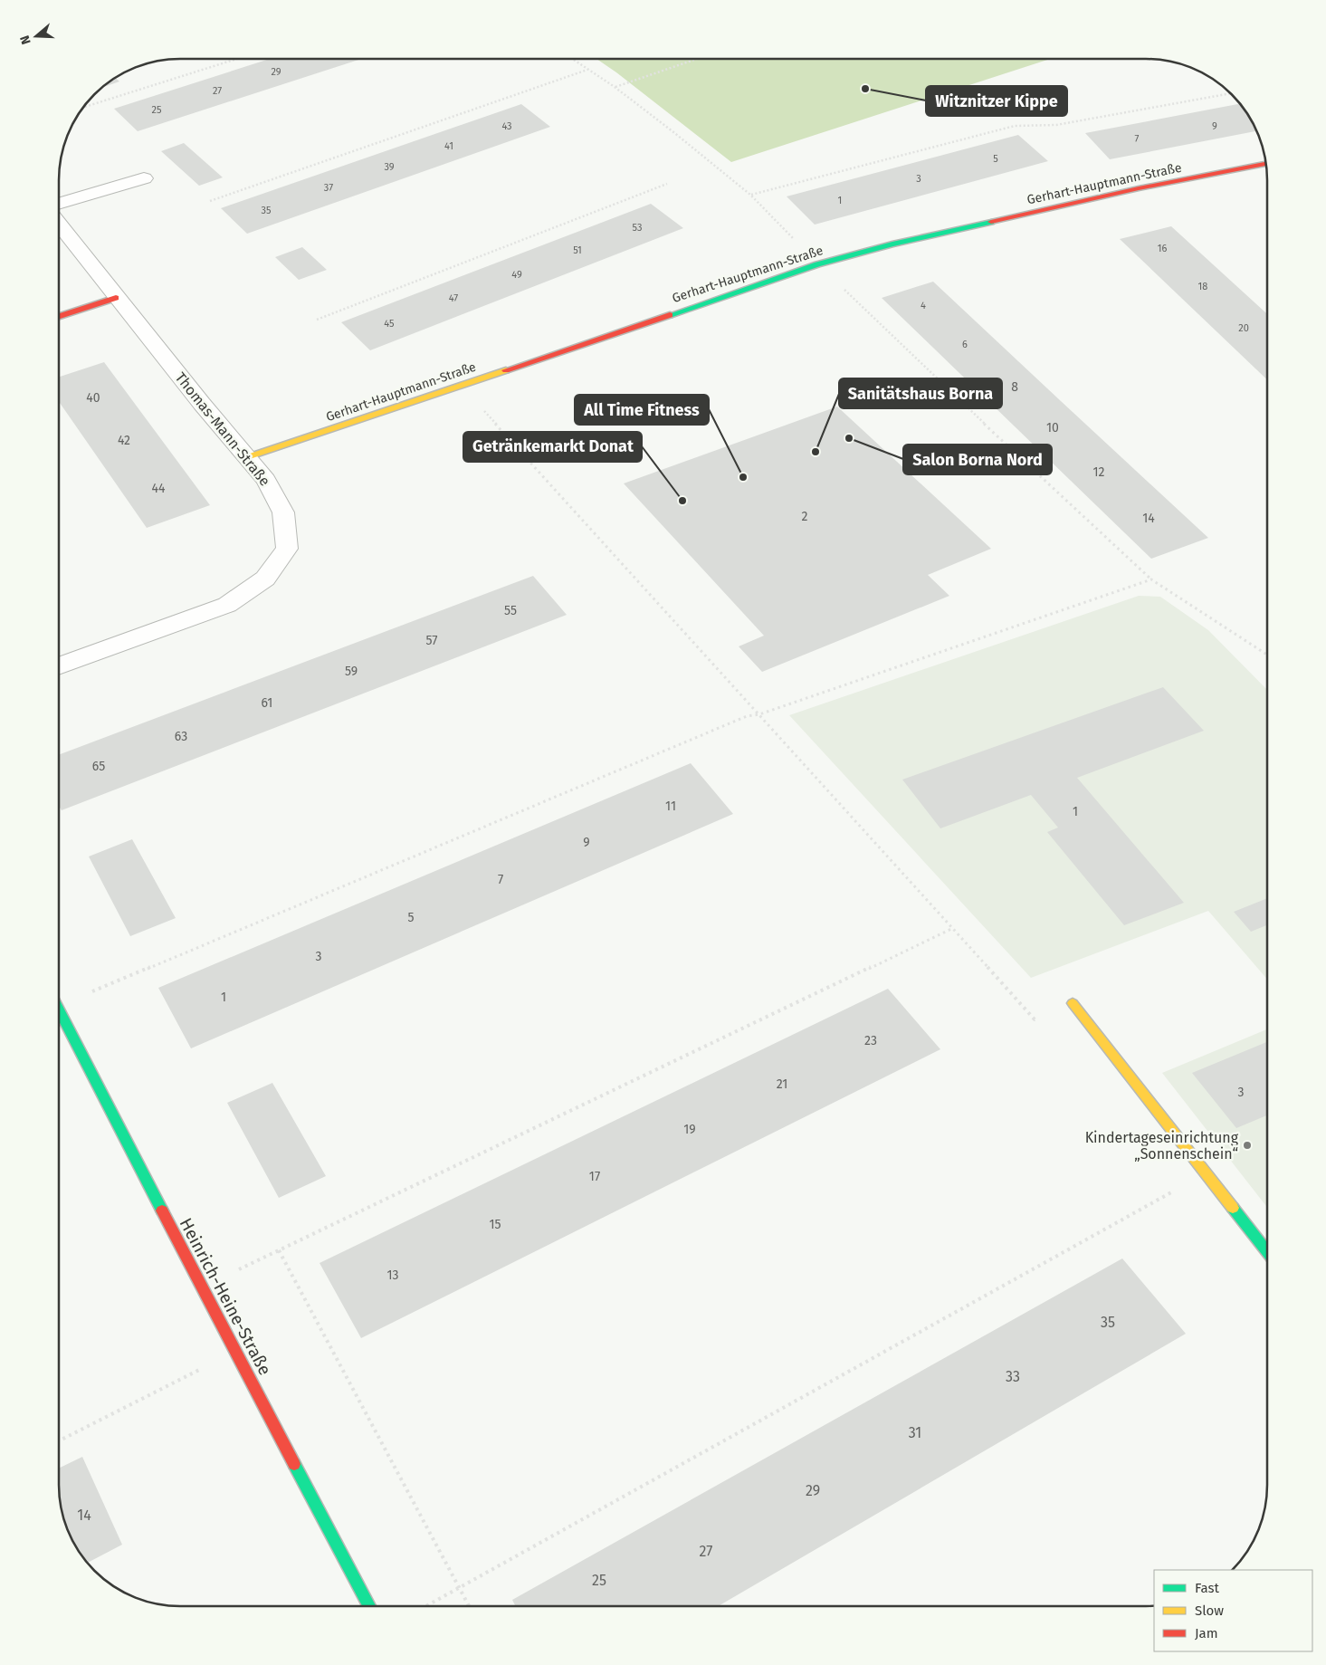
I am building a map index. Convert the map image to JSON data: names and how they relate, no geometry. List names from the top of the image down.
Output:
{
  "streets": {
    "street": ["Gerhart-Hauptmann-Straße", "Thomas-Mann-Straße", "Heinrich-Heine-Straße"]
  },
  "crossings": [
    ["Gerhart-Hauptmann-Straße", "Thomas-Mann-Straße"]
  ],
  "places": [
    "Witznitzer Kippe",
    "Salon Borna Nord",
    "Sanitätshaus Borna",
    "All Time Fitness",
    "Getränkemarkt Donat",
    "Kindertageseinrichtung „Sonnenschein“"
  ],
  "house_numbers": [
    "29",
    "27",
    "25",
    "43",
    "9",
    "7",
    "41",
    "5",
    "39",
    "3",
    "37",
    "1",
    "35",
    "53",
    "16",
    "51",
    "49",
    "18",
    "47",
    "4",
    "45",
    "20",
    "6",
    "8",
    "40",
    "10",
    "42",
    "12",
    "44",
    "2",
    "14",
    "55",
    "57",
    "59",
    "61",
    "63",
    "65",
    "11",
    "1",
    "9",
    "7",
    "5",
    "3",
    "1",
    "23",
    "21",
    "3",
    "19",
    "17",
    "15",
    "13",
    "35",
    "33",
    "31",
    "29",
    "14",
    "27",
    "25"
  ],
  "legend": ["Fast", "Slow", "Jam"],
  "north": "left"
}
